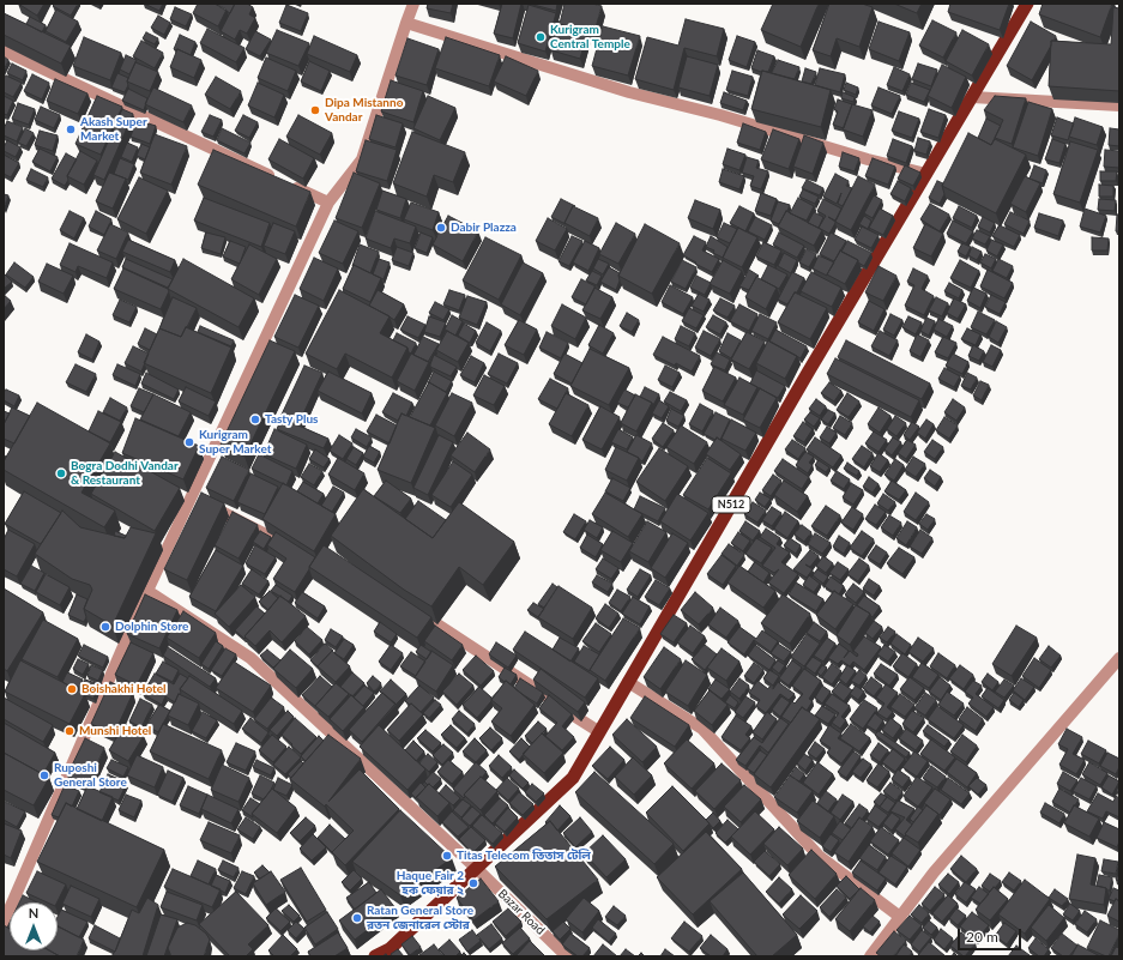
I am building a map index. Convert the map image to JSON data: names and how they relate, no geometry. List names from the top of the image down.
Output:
{
  "streets": {
    "highway": ["N512"],
    "street": ["Bazar Road"]
  },
  "crossings": [
    ["N512", "Bazar Road"]
  ],
  "places": [
    "Kurigram Central Temple",
    "Dipa Mistanno Vandar",
    "Akash Super Market",
    "Dabir Plazza",
    "Tasty Plus",
    "Kurigram Super Market",
    "Bogra Dodhi Vandar & Restaurant",
    "Dolphin Store",
    "Boishakhi Hotel",
    "Munshi Hotel",
    "Ruposhi General Store",
    "Titas Telecom তিতাস টেলি",
    "Haque Fair 2 হক ফেয়ার ২",
    "Ratan General Store রতন জেনারেল স্টোর"
  ],
  "scale_bar": "20 m",
  "north": "top"
}
